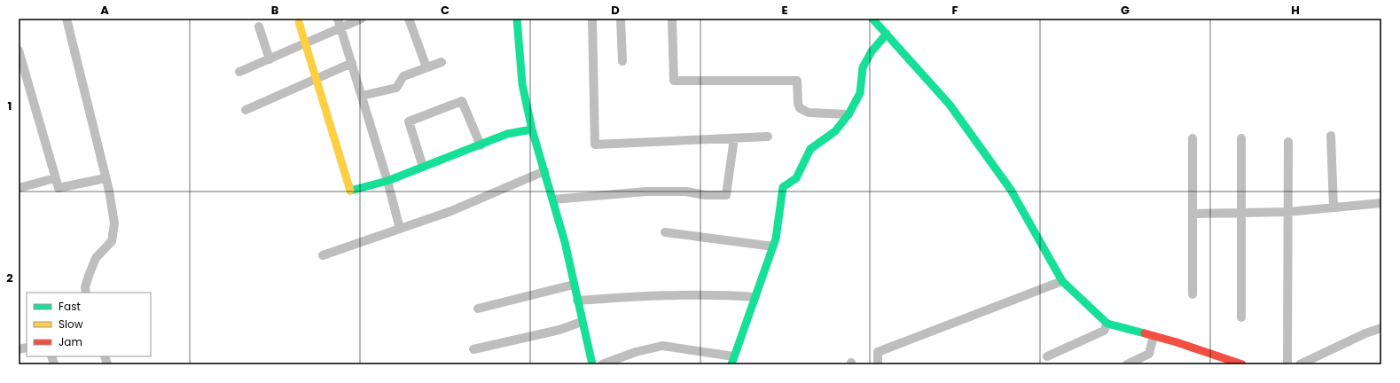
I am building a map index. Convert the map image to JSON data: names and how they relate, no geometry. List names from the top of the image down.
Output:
{
  "legend": ["Fast", "Slow", "Jam"],
  "grid": {
    "columns": [
      "A",
      "B",
      "C",
      "D",
      "E",
      "F",
      "G",
      "H"
    ],
    "rows": ["1", "2"]
  }
}
